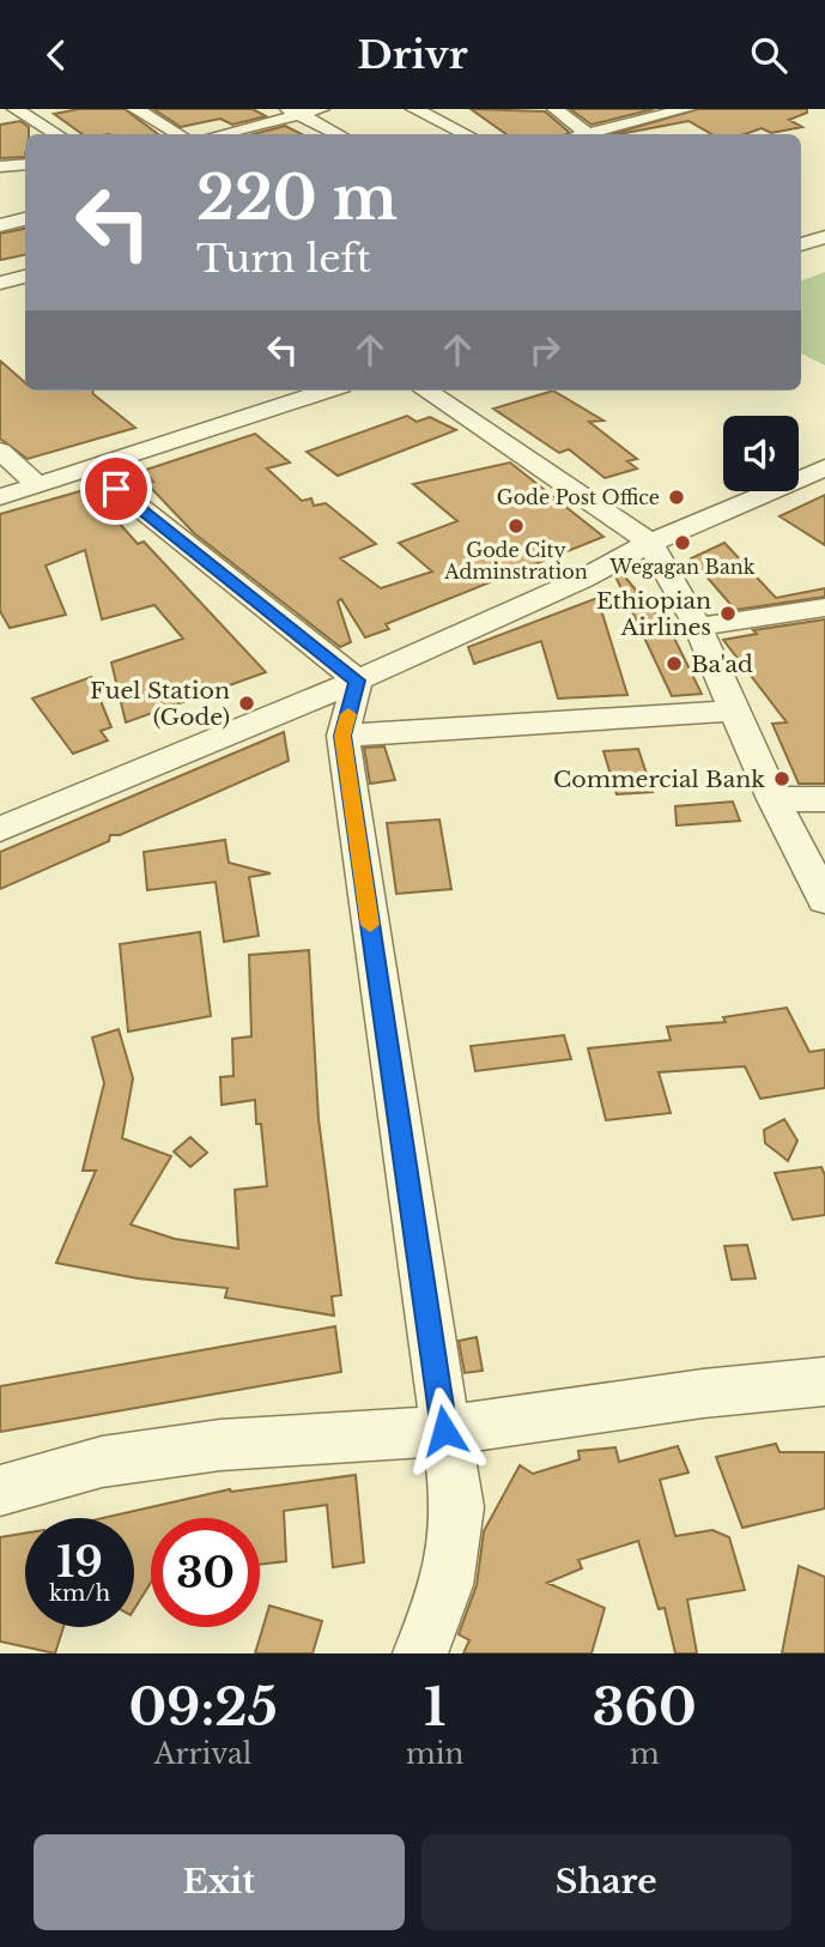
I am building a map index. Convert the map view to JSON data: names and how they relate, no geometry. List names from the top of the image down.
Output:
{
  "places": [
    "Gode Post Office",
    "Gode City Adminstration",
    "Wegagan Bank",
    "Ethiopian Airlines",
    "Ba'ad",
    "Fuel Station (Gode)",
    "Commercial Bank"
  ],
  "page": {
    "header": "Drivr",
    "turn": ["220 m", "Turn left"],
    "speed": "19 km/h",
    "limit": "30",
    "eta": [
      "09:25",
      "Arrival",
      "1",
      "min",
      "360",
      "m"
    ],
    "buttons": ["Exit", "Share"]
  }
}
